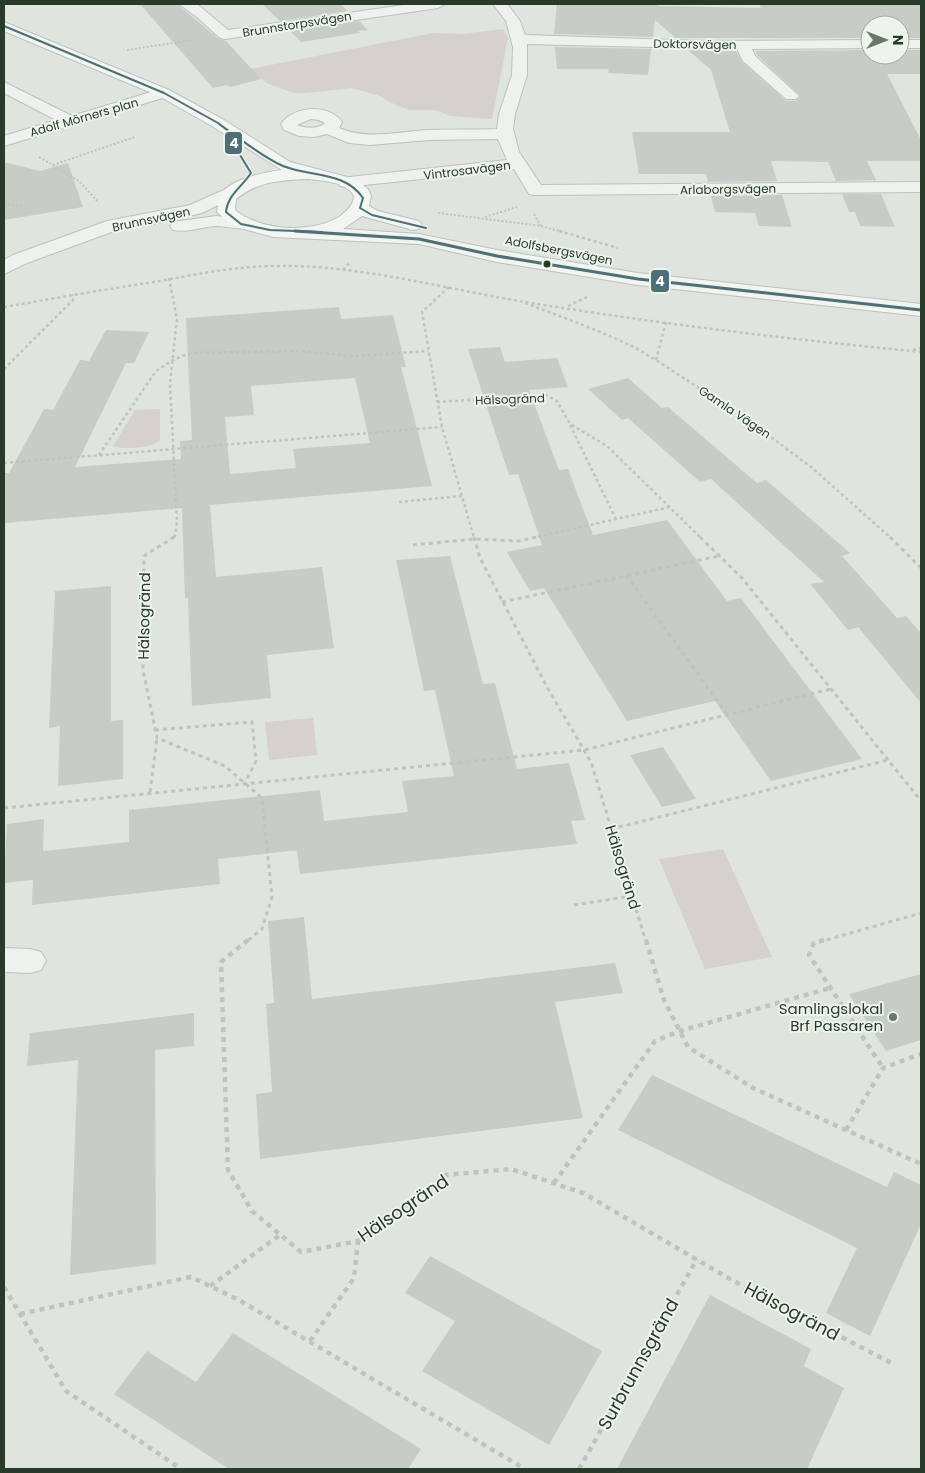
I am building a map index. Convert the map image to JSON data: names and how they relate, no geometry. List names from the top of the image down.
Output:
{
  "streets": {
    "main road": ["Adolfsbergsvägen"],
    "street": [
      "Brunnstorpsvägen",
      "Doktorsvägen",
      "Adolf Mörners plan",
      "Vintrosavägen",
      "Arlaborgsvägen",
      "Brunnsvägen"
    ],
    "path": ["Hälsogränd", "Gamla Vägen", "Surbrunnsgränd"]
  },
  "crossings": [
    ["Vintrosavägen", "Arlaborgsvägen"],
    ["Vintrosavägen", "Adolfsbergsvägen"],
    ["Brunnsvägen", "Adolfsbergsvägen"],
    ["Hälsogränd", "Surbrunnsgränd"]
  ],
  "places": ["Samlingslokal Brf Passaren"],
  "lines": ["transit line 4"],
  "north": "right"
}
